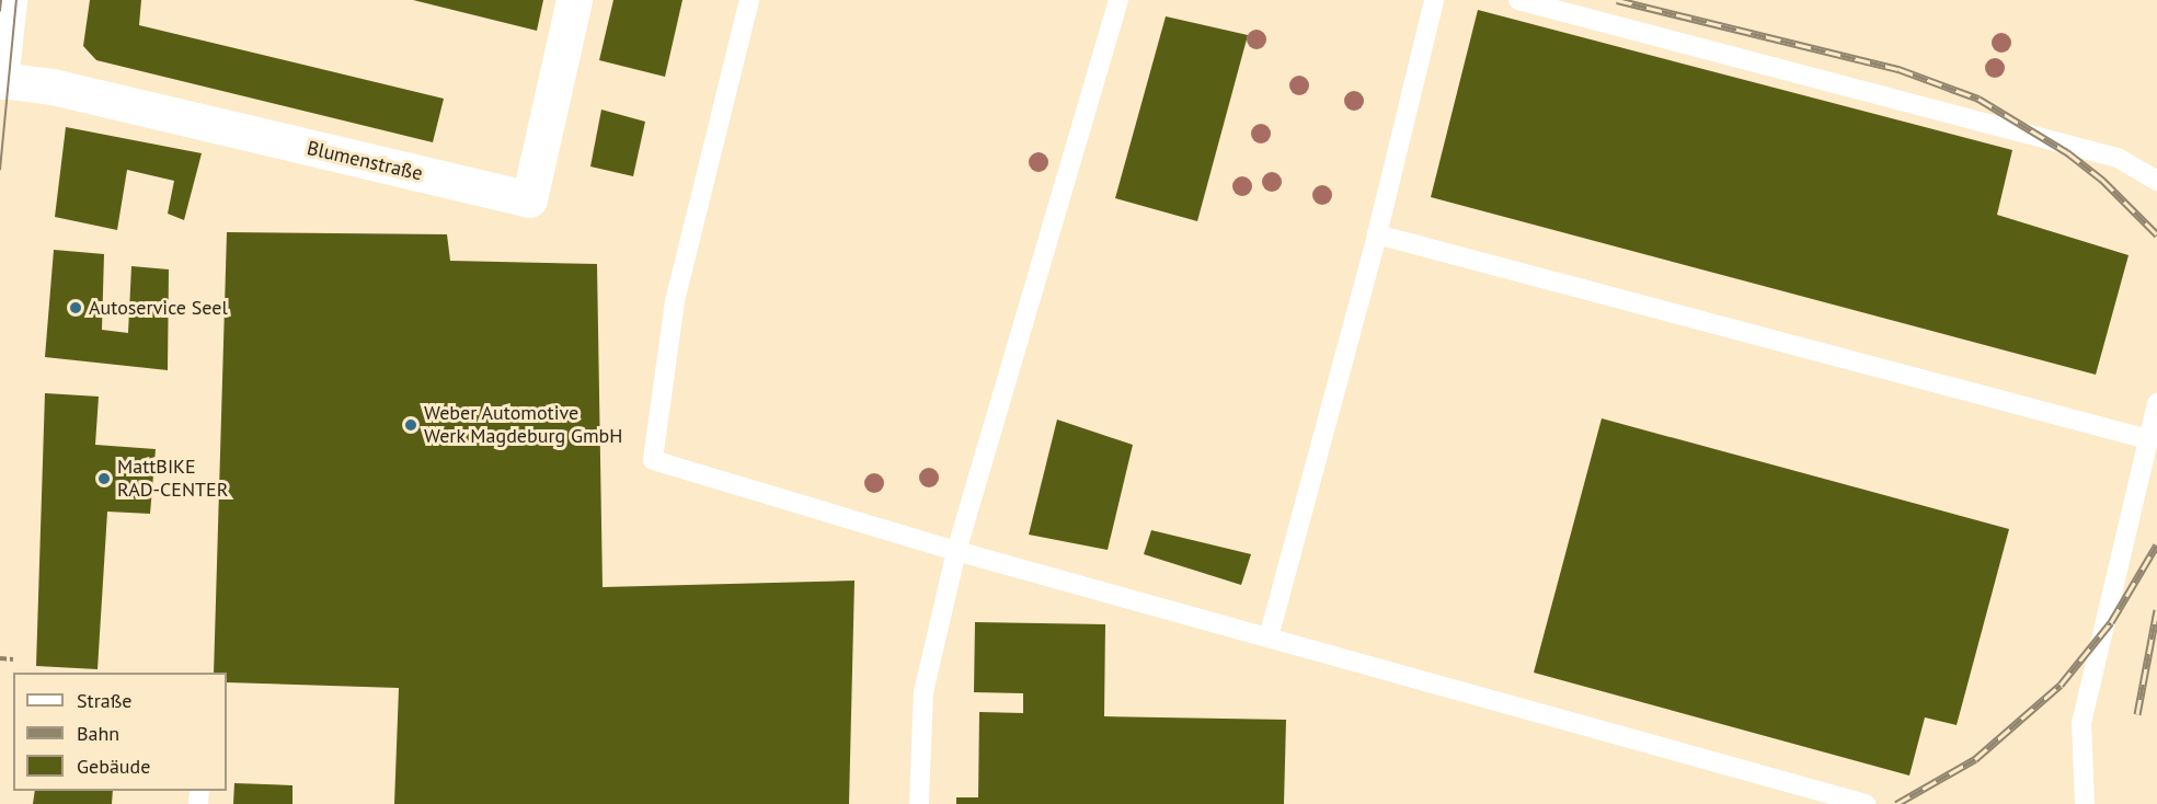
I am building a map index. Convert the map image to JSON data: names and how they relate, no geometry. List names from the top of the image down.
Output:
{
  "streets": {
    "street": ["Blumenstraße"]
  },
  "places": ["Autoservice Seel", "Weber Automotive Werk Magdeburg GmbH", "MattBIKE RAD-CENTER"],
  "legend": ["Straße", "Bahn", "Gebäude"]
}
